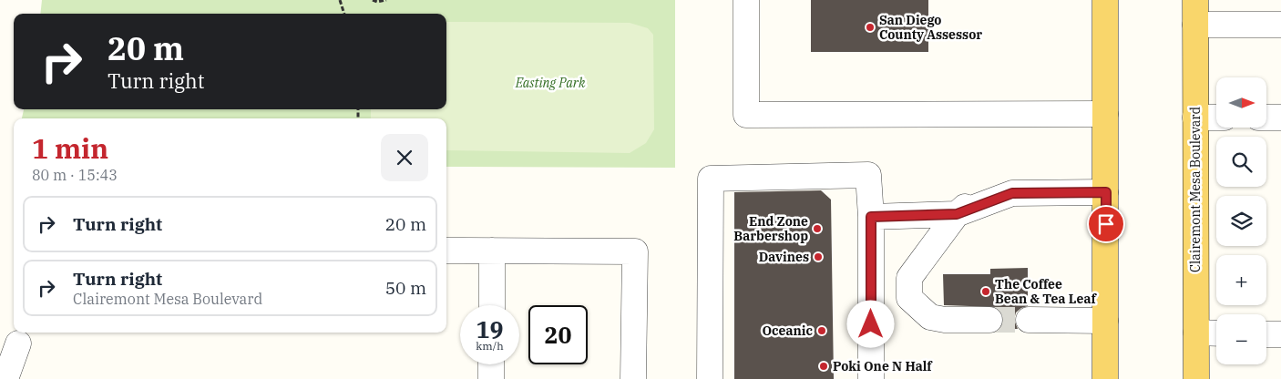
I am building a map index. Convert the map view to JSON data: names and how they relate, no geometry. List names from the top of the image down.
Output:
{
  "streets": {
    "main road": ["Clairemont Mesa Boulevard"]
  },
  "parks": ["Easting Park"],
  "places": [
    "San Diego County Assessor",
    "End Zone Barbershop",
    "Davines",
    "The Coffee Bean & Tea Leaf",
    "Oceanic",
    "Poki One N Half"
  ],
  "north": "right",
  "page": {
    "turn": ["20 m", "Turn right"],
    "map_buttons": ["+", "−"],
    "heading": ["1 min", "80 m · 15:43"],
    "list": [
      {
        "name": "Turn right",
        "value": "20 m"
      },
      {
        "name": "Turn right",
        "note": "Clairemont Mesa Boulevard",
        "value": "50 m"
      }
    ],
    "speed": "19 km/h",
    "limit": "20"
  }
}
